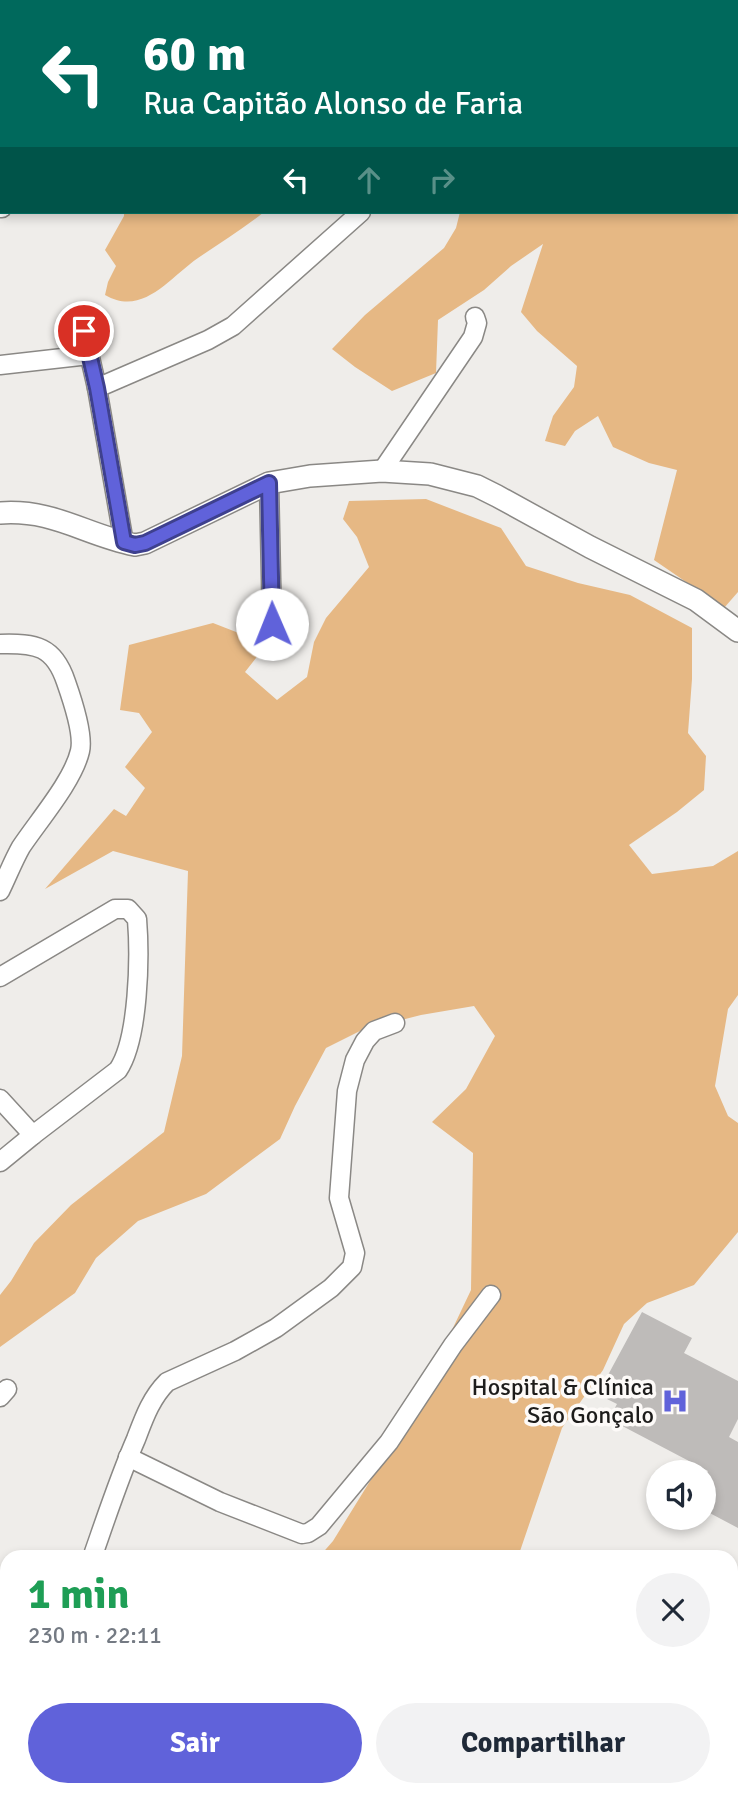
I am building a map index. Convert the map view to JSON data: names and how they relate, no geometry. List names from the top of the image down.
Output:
{
  "places": {
    "hospital": ["Hospital & Clínica São Gonçalo"]
  },
  "page": {
    "turn": ["60 m", "Rua Capitão Alonso de Faria"],
    "heading": ["1 min", "230 m · 22:11"],
    "buttons": ["Sair", "Compartilhar"]
  }
}
